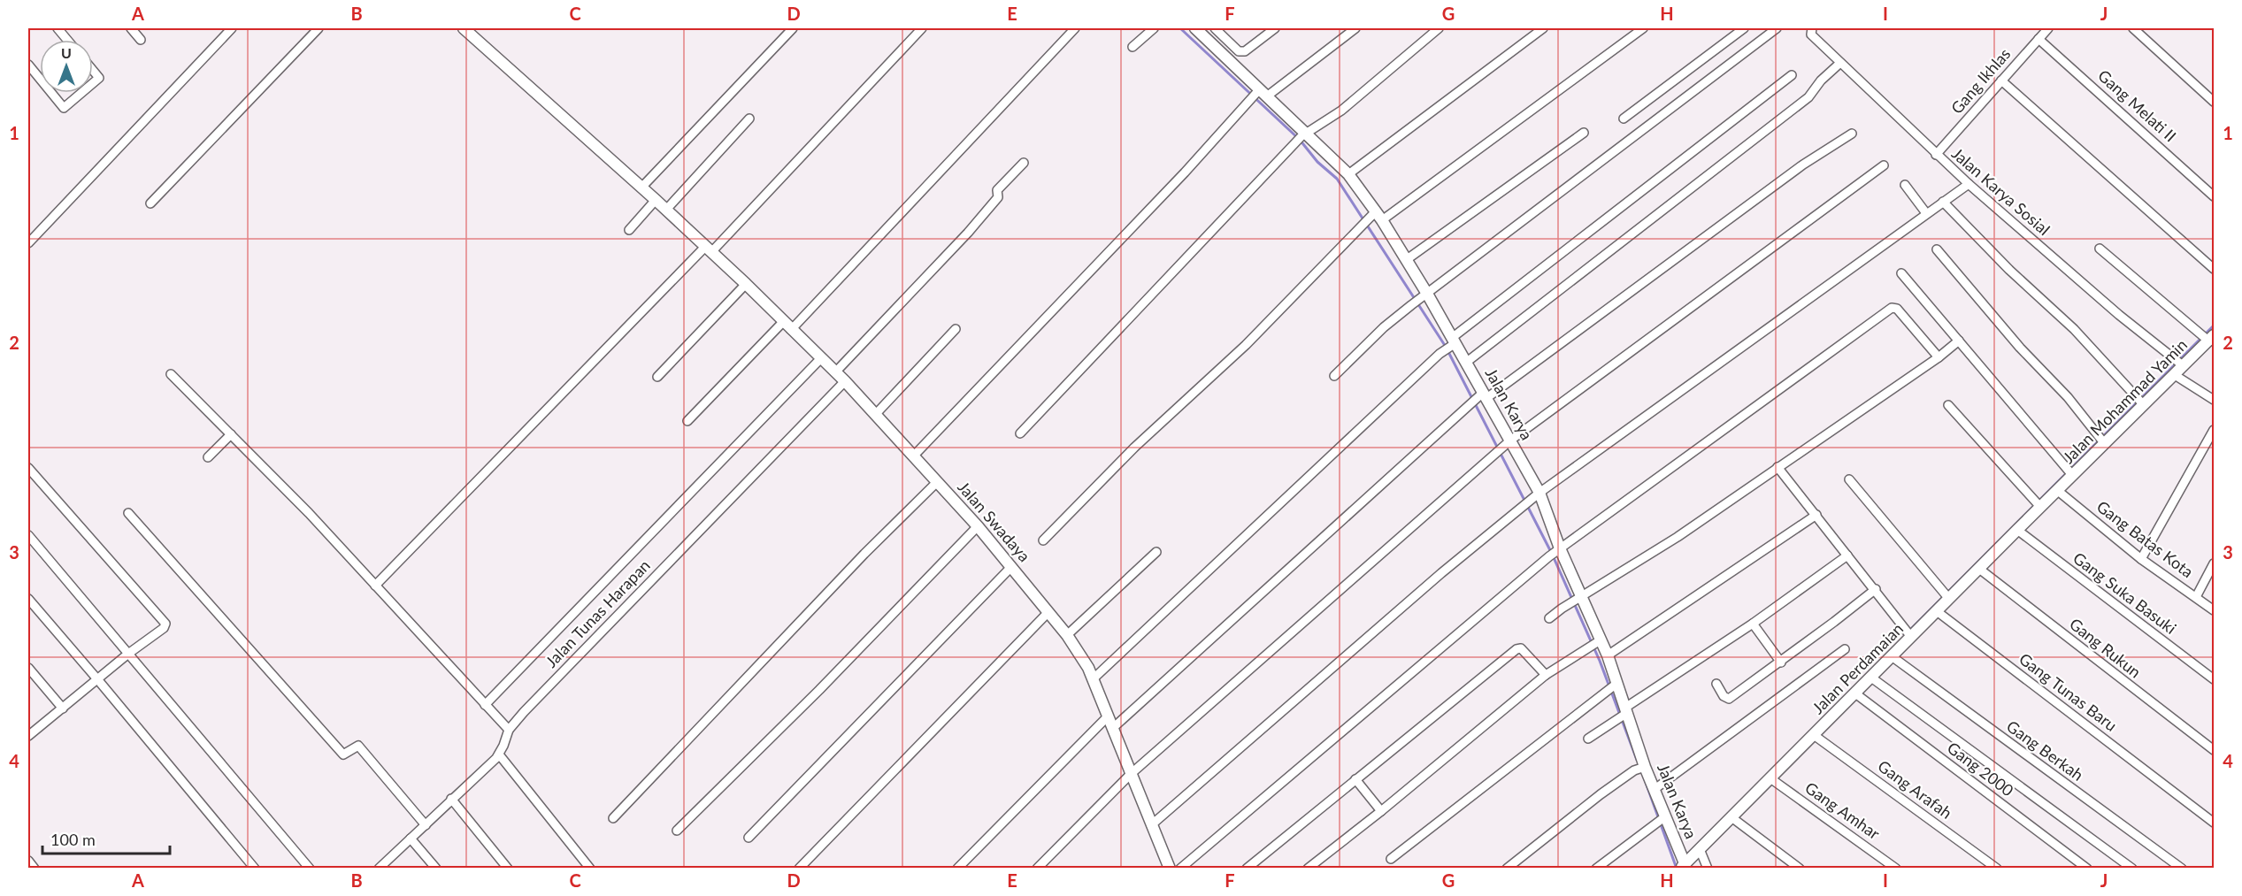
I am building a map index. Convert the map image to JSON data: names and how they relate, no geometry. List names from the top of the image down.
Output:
{
  "streets": {
    "street": [
      "Gang Ikhlas",
      "Gang Melati II",
      "Jalan Karya Sosial",
      "Jalan Mohammad Yamin",
      "Jalan Karya",
      "Jalan Swadaya",
      "Gang Batas Kota",
      "Gang Suka Basuki",
      "Jalan Tunas Harapan",
      "Gang Rukun",
      "Jalan Perdamaian",
      "Gang Tunas Baru",
      "Gang Berkah",
      "Gang 2000",
      "Gang Arafah",
      "Gang Amhar"
    ]
  },
  "crossings": [
    ["Gang Ikhlas", "Gang Melati II"],
    ["Gang Ikhlas", "Jalan Karya Sosial"],
    ["Jalan Karya Sosial", "Jalan Mohammad Yamin"],
    ["Jalan Mohammad Yamin", "Gang Batas Kota"],
    ["Jalan Mohammad Yamin", "Jalan Perdamaian"],
    ["Jalan Karya", "Jalan Perdamaian"],
    ["Jalan Swadaya", "Jalan Tunas Harapan"],
    ["Gang Batas Kota", "Jalan Perdamaian"],
    ["Gang Suka Basuki", "Jalan Perdamaian"],
    ["Gang Rukun", "Jalan Perdamaian"],
    ["Jalan Perdamaian", "Gang Tunas Baru"],
    ["Jalan Perdamaian", "Gang Berkah"],
    ["Jalan Perdamaian", "Gang 2000"],
    ["Jalan Perdamaian", "Gang Arafah"],
    ["Jalan Perdamaian", "Gang Amhar"]
  ],
  "scale_bar": "100 m",
  "north": "top",
  "grid": {
    "columns": [
      "A",
      "B",
      "C",
      "D",
      "E",
      "F",
      "G",
      "H",
      "I",
      "J"
    ],
    "rows": [
      "1",
      "2",
      "3",
      "4"
    ]
  }
}
